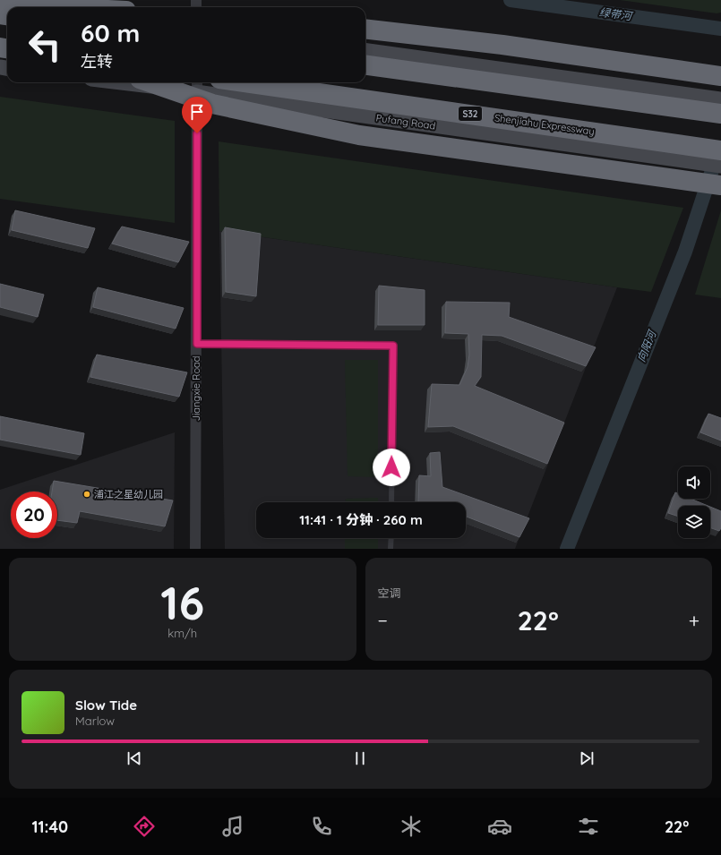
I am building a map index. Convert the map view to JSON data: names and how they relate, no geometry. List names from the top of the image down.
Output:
{
  "streets": {
    "highway": ["S32", "Shenjiahu Expressway"],
    "main road": ["Pufang Road"],
    "street": ["Jiangxie Road"]
  },
  "crossings": [
    ["Pufang Road", "Jiangxie Road"]
  ],
  "water": ["绿带河", "向阳河"],
  "places": ["浦江之星幼儿园"],
  "page": {
    "turn": ["60 m", "左转"],
    "limit": "20",
    "trip": "11:41 · 1 分钟 · 260 m",
    "tile": [
      ["16", "km/h"],
      "空调"
    ],
    "heat": ["−", "22°", "+"],
    "song": ["Slow Tide", "Marlow"],
    "tabs": ["11:40", "22°"]
  }
}
